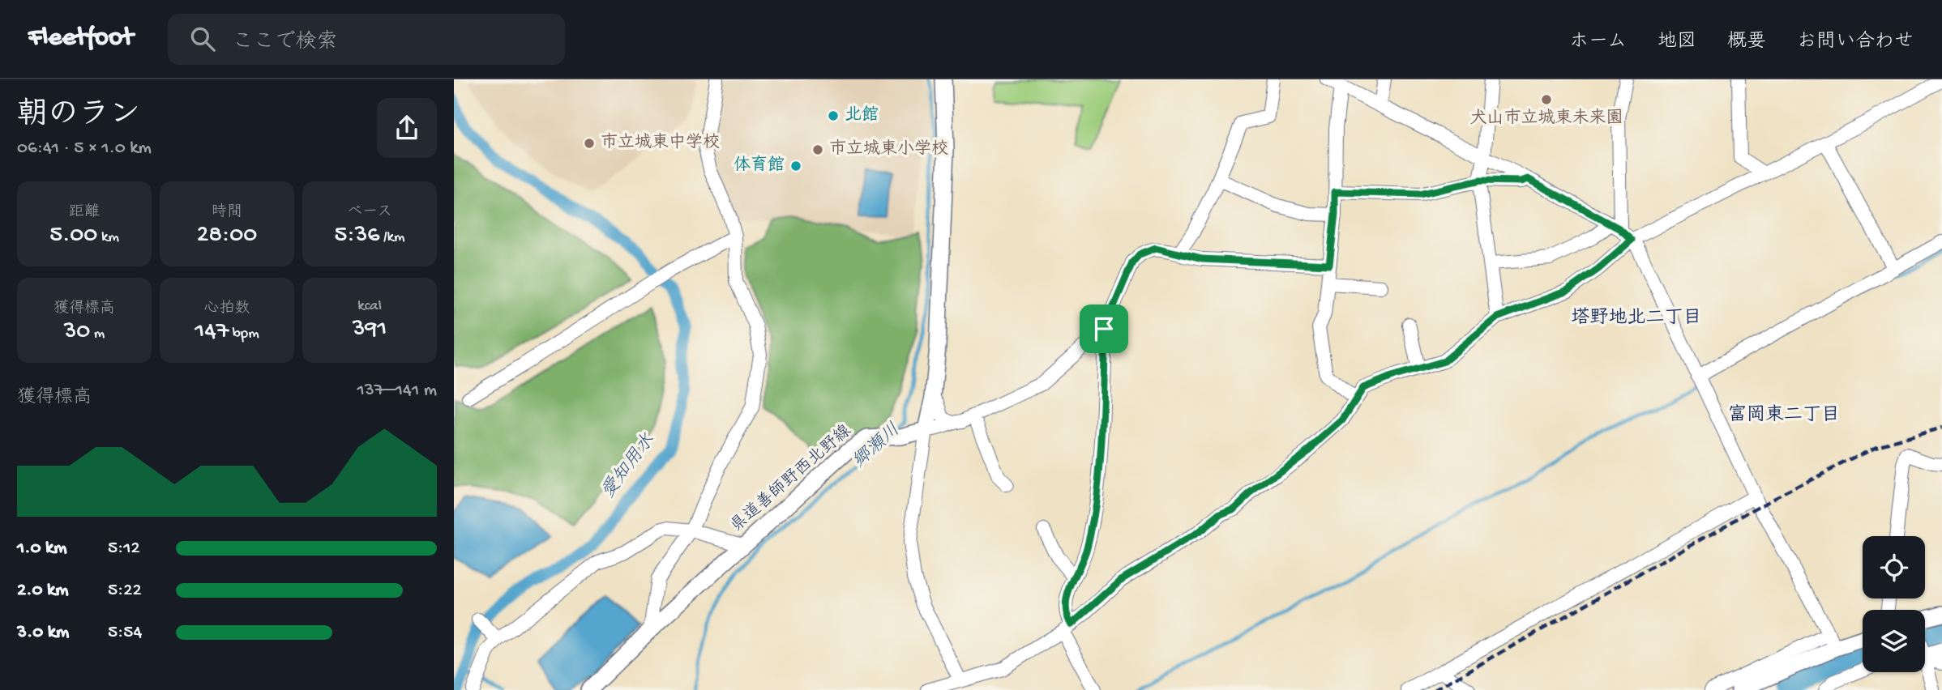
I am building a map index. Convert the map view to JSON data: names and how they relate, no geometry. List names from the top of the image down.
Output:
{
  "streets": {
    "main road": ["県道善師野西北野線"]
  },
  "districts": ["塔野地北二丁目", "富岡東二丁目"],
  "water": ["郷瀬川", "愛知用水"],
  "places": [
    "犬山市立城東未来園",
    "北館",
    "市立城東中学校",
    "市立城東小学校",
    "体育館"
  ],
  "page": {
    "header": "Fleetfoot",
    "search": "ここで検索",
    "nav": [
      "ホーム",
      "地図",
      "概要",
      "お問い合わせ"
    ],
    "heading": ["朝のラン", "06:41 · 5 × 1.0 km"],
    "stats": [
      ["距離", "5.00 km"],
      ["時間", "28:00"],
      ["ペース", "5:36 /km"],
      ["獲得標高", "30 m"],
      ["心拍数", "147 bpm"],
      ["kcal", "391"]
    ],
    "chart": ["獲得標高", "137–141 m"],
    "list": [
      {
        "name": "1.0 km",
        "note": "5:12"
      },
      {
        "name": "2.0 km",
        "note": "5:22"
      },
      {
        "name": "3.0 km",
        "note": "5:54"
      }
    ]
  }
}
